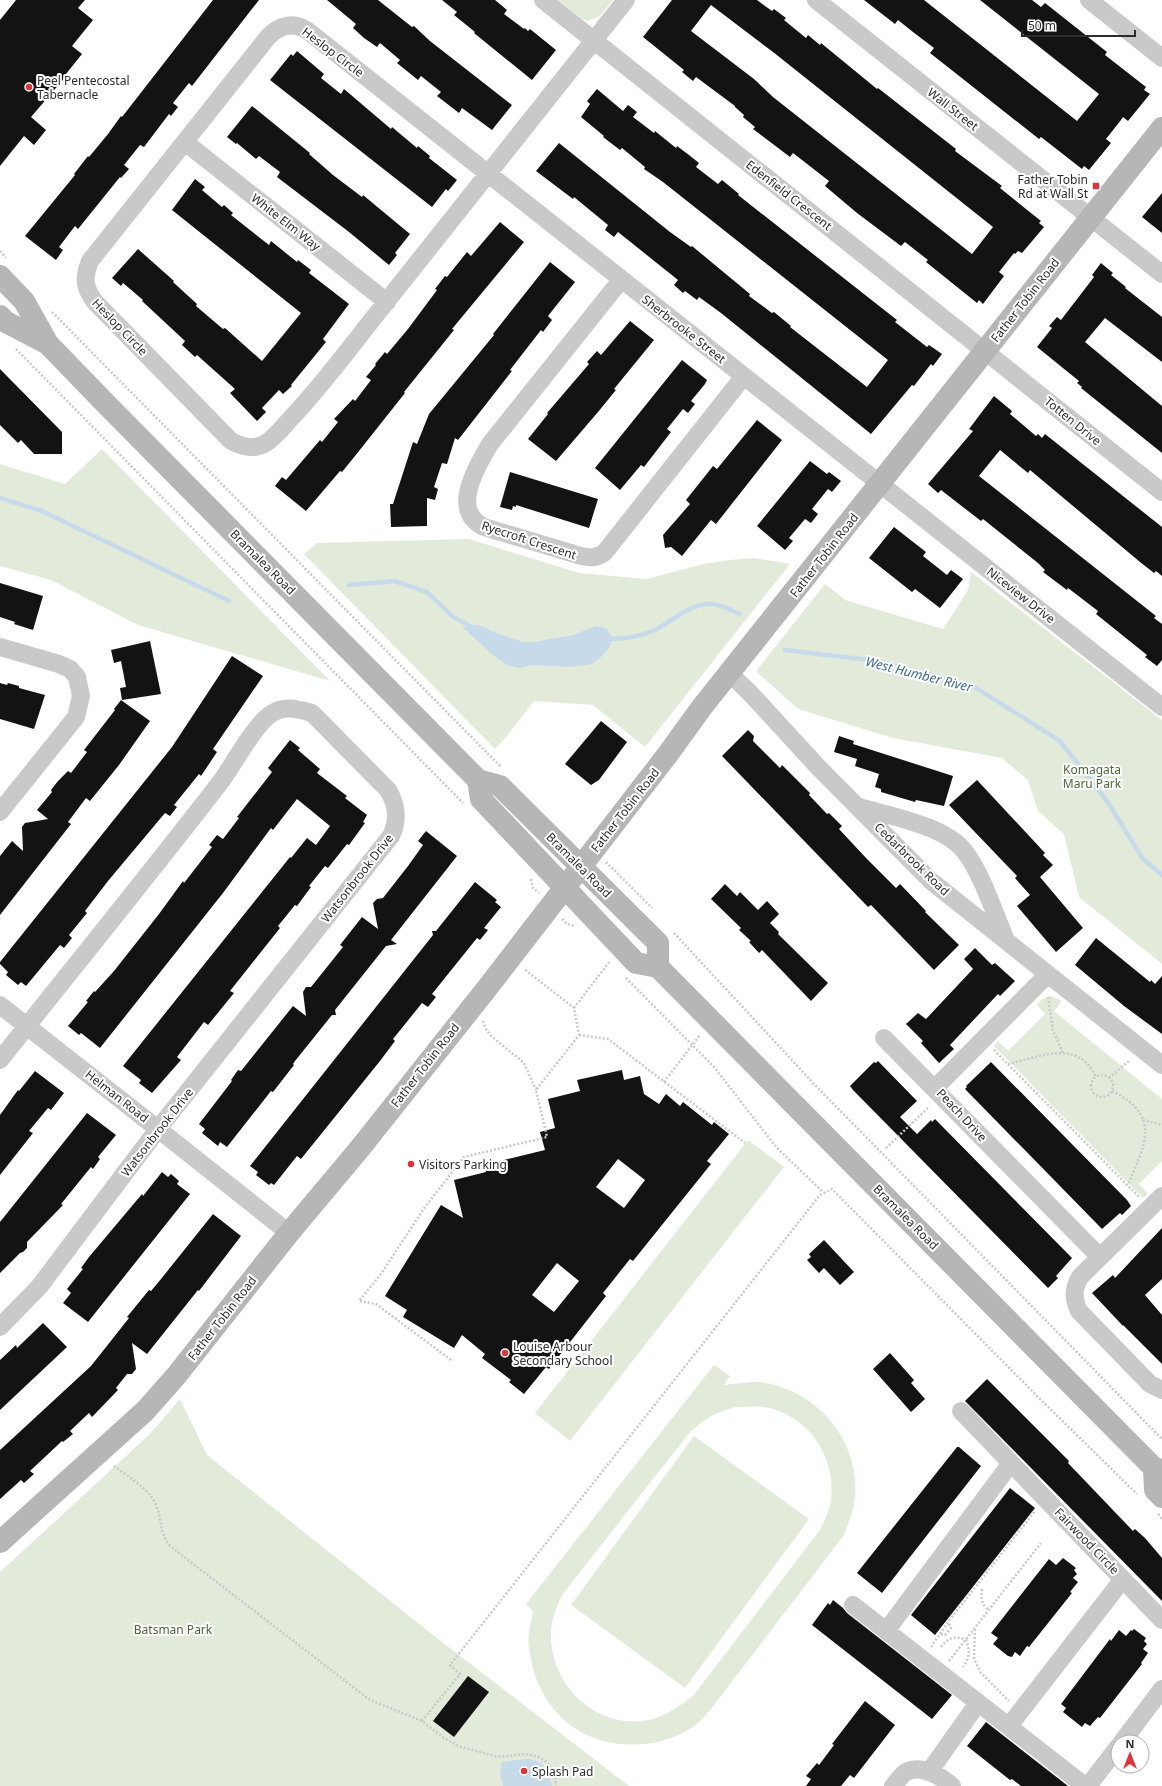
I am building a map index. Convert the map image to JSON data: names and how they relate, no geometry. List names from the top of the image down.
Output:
{
  "streets": {
    "main road": ["Father Tobin Road", "Bramalea Road"],
    "street": [
      "Heslop Circle",
      "Wall Street",
      "Edenfield Crescent",
      "White Elm Way",
      "Sherbrooke Street",
      "Totten Drive",
      "Ryecroft Crescent",
      "Niceview Drive",
      "Cedarbrook Road",
      "Watsonbrook Drive",
      "Helman Road",
      "Peach Drive",
      "Fairwood Circle"
    ]
  },
  "crossings": [
    ["Heslop Circle", "Edenfield Crescent"],
    ["Heslop Circle", "White Elm Way"],
    ["Heslop Circle", "Sherbrooke Street"],
    ["Wall Street", "Father Tobin Road"],
    ["Edenfield Crescent", "Father Tobin Road"],
    ["Edenfield Crescent", "Totten Drive"],
    ["Father Tobin Road", "Sherbrooke Street"],
    ["Father Tobin Road", "Totten Drive"],
    ["Father Tobin Road", "Bramalea Road"],
    ["Father Tobin Road", "Niceview Drive"],
    ["Father Tobin Road", "Cedarbrook Road"],
    ["Father Tobin Road", "Helman Road"],
    ["Sherbrooke Street", "Ryecroft Crescent"],
    ["Sherbrooke Street", "Niceview Drive"],
    ["Cedarbrook Road", "Peach Drive"],
    ["Watsonbrook Drive", "Helman Road"]
  ],
  "water": ["West Humber River"],
  "parks": ["Komagata Maru Park", "Batsman Park"],
  "places": {
    "other": [
      "Peel Pentecostal Tabernacle",
      "Visitors Parking",
      "Louise Arbour Secondary School",
      "Splash Pad"
    ],
    "transit": ["Father Tobin Rd at Wall St"]
  },
  "scale_bar": "50 m",
  "north": "top"
}
